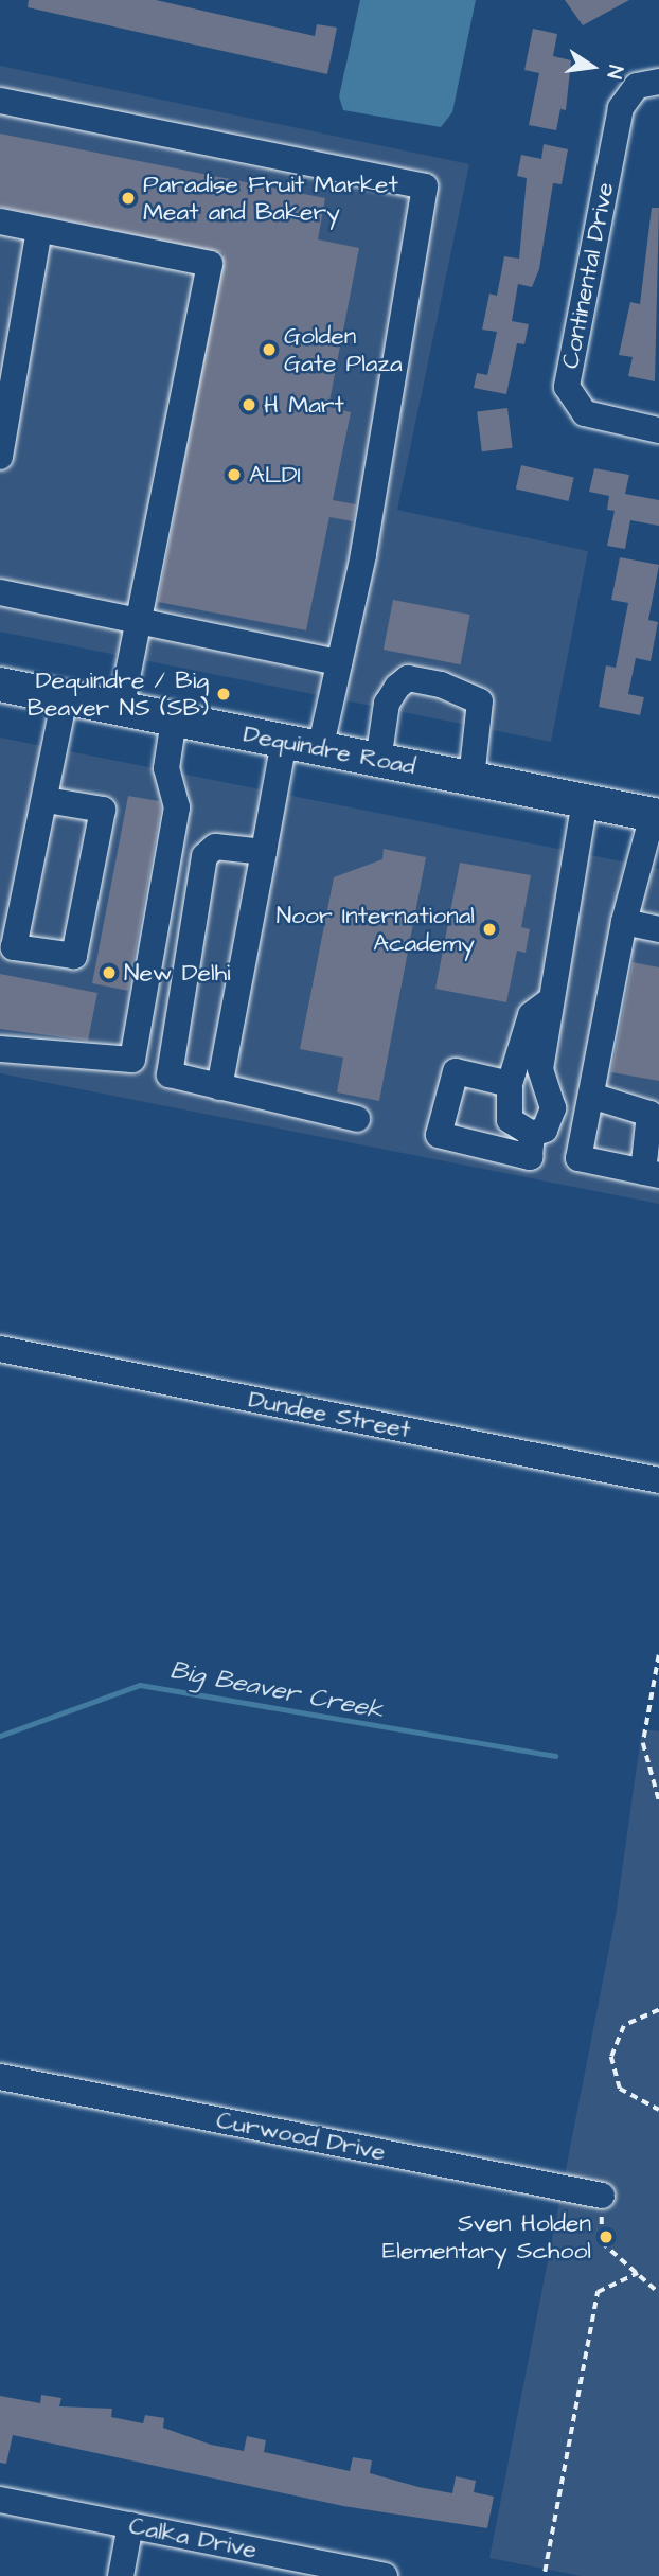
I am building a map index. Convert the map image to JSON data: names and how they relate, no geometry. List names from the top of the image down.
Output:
{
  "streets": {
    "main road": ["Dequindre Road"],
    "street": [
      "Continental Drive",
      "Dundee Street",
      "Curwood Drive",
      "Calka Drive"
    ]
  },
  "water": ["Big Beaver Creek"],
  "places": [
    "Paradise Fruit Market Meat and Bakery",
    "Golden Gate Plaza",
    "H Mart",
    "ALDI",
    "Dequindre / Big Beaver NS (SB)",
    "Noor International Academy",
    "New Delhi",
    "Sven Holden Elementary School"
  ],
  "north": "right"
}
